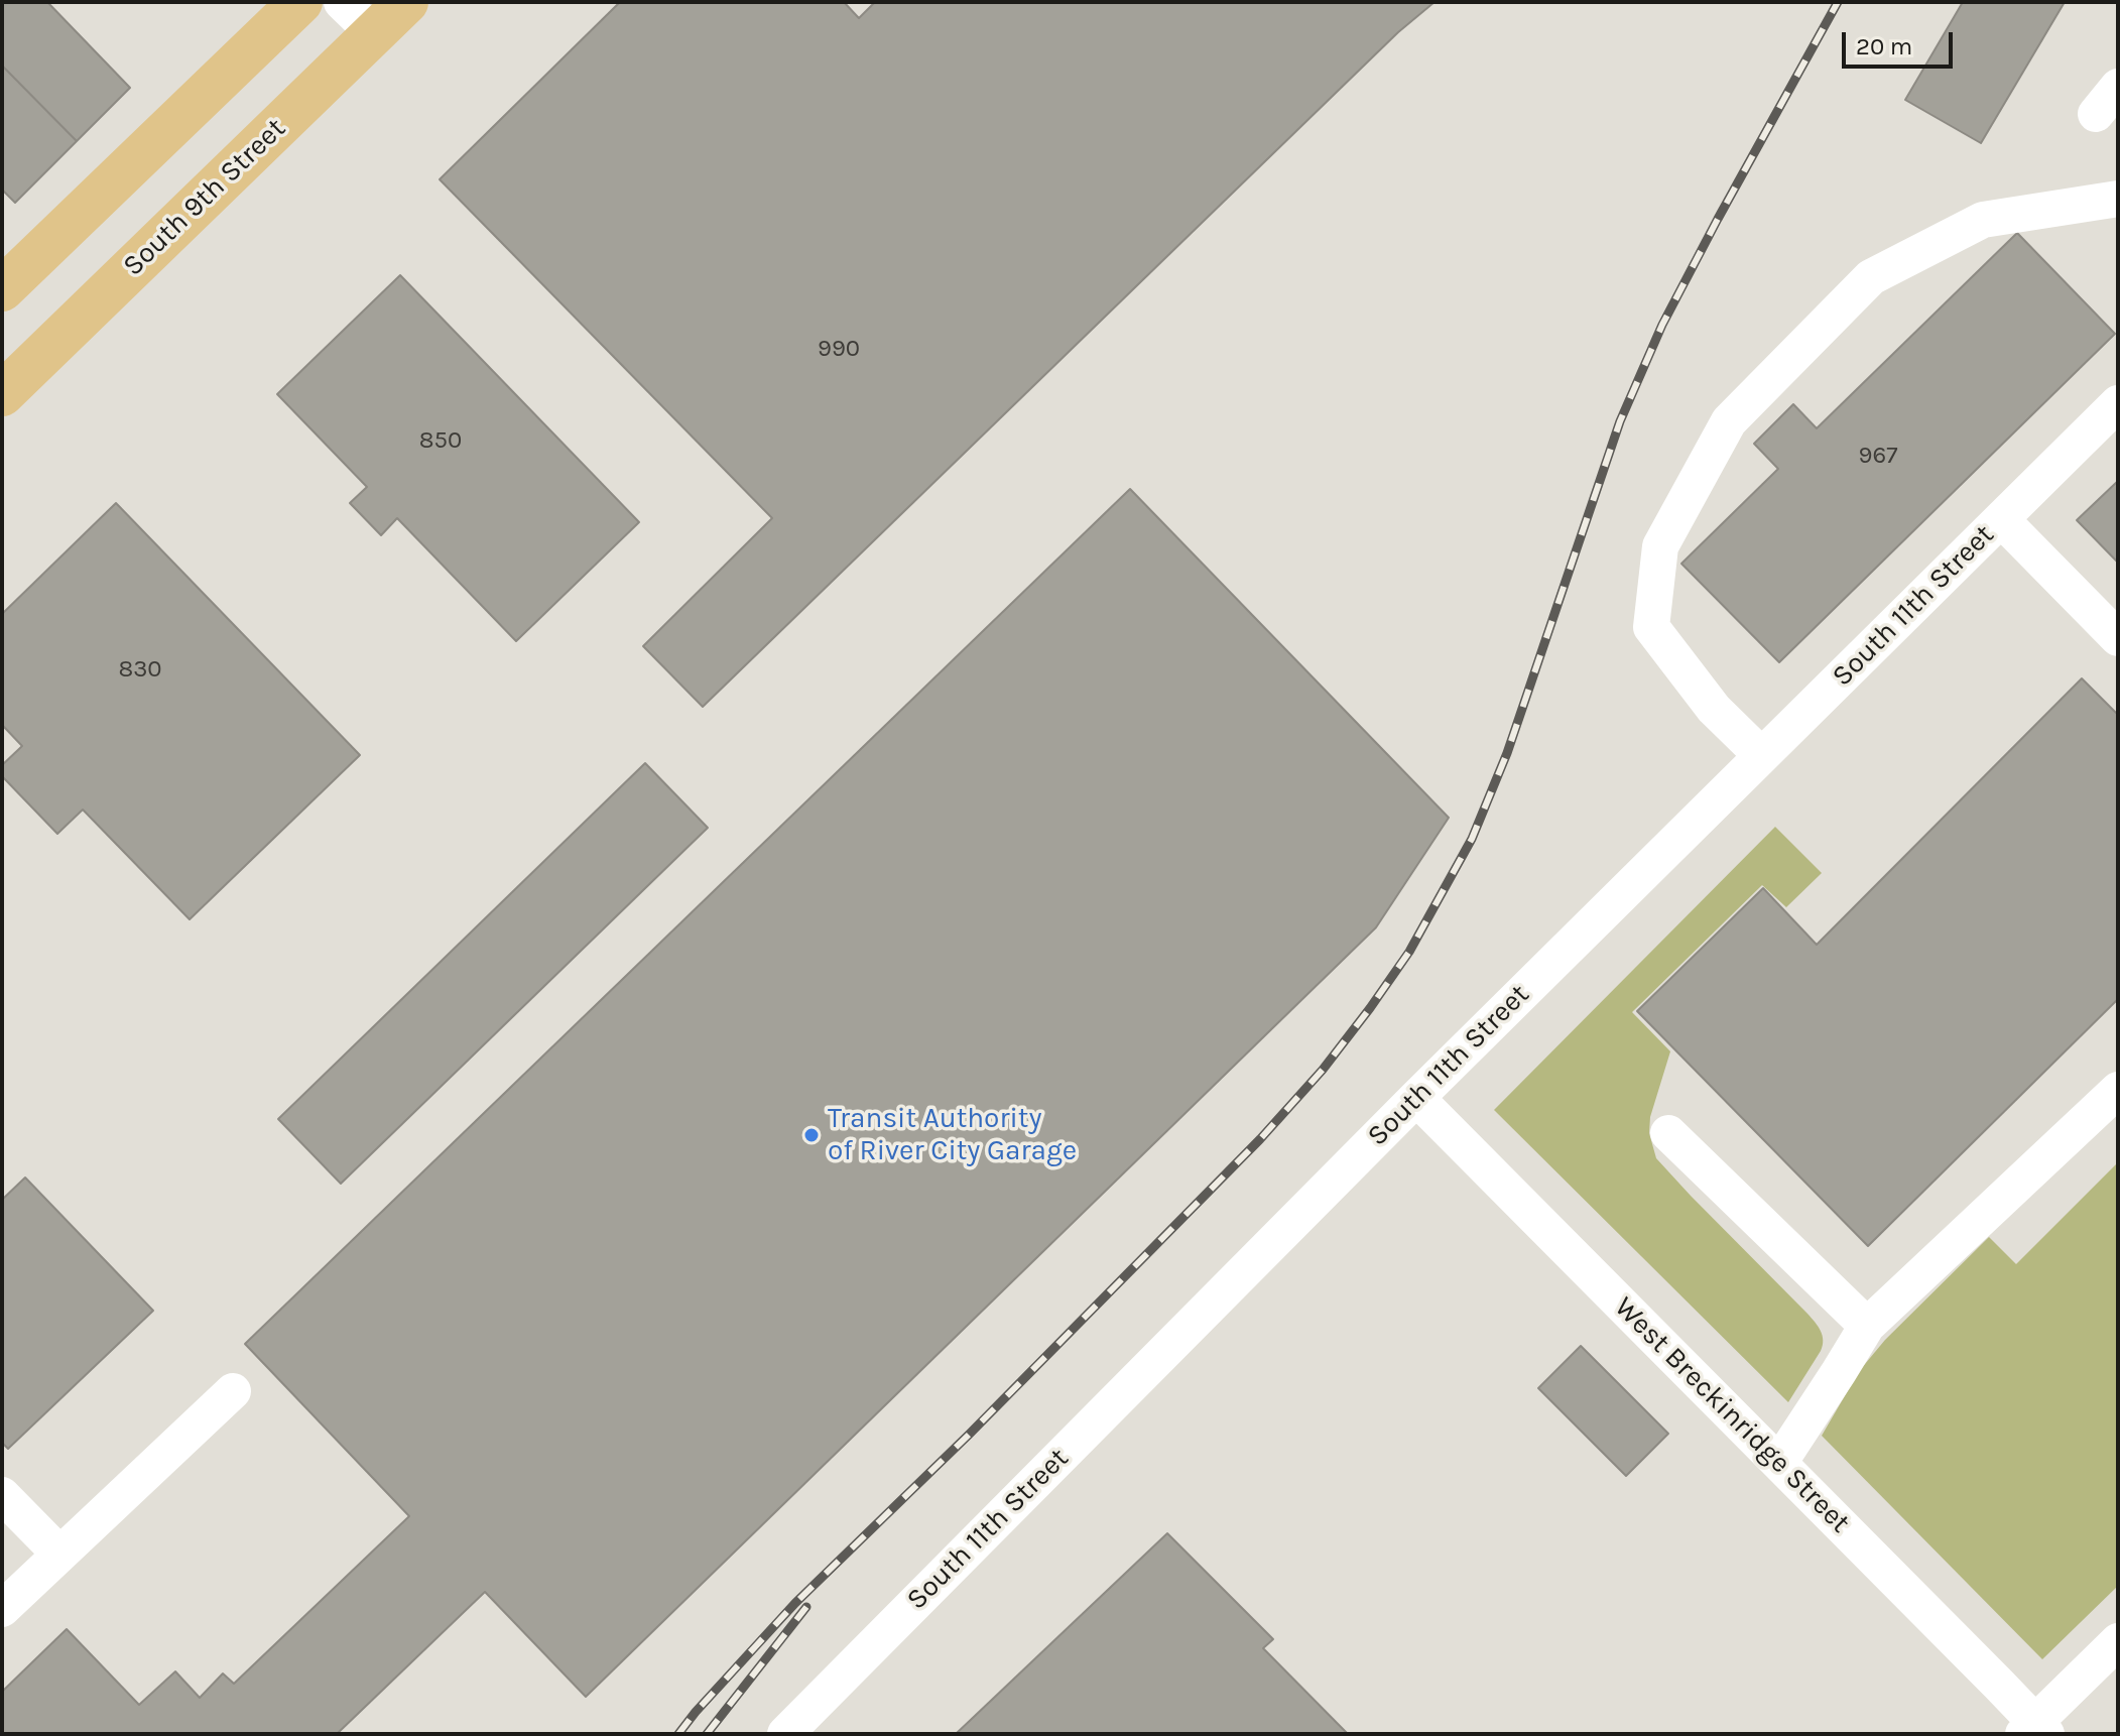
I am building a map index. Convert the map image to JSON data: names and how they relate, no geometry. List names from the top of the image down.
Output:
{
  "streets": {
    "main road": ["South 9th Street"],
    "street": ["South 11th Street", "West Breckinridge Street"]
  },
  "crossings": [
    ["South 11th Street", "West Breckinridge Street"]
  ],
  "places": ["Transit Authority of River City Garage"],
  "house_numbers": [
    "990",
    "850",
    "967",
    "830"
  ],
  "scale_bar": "20 m"
}
